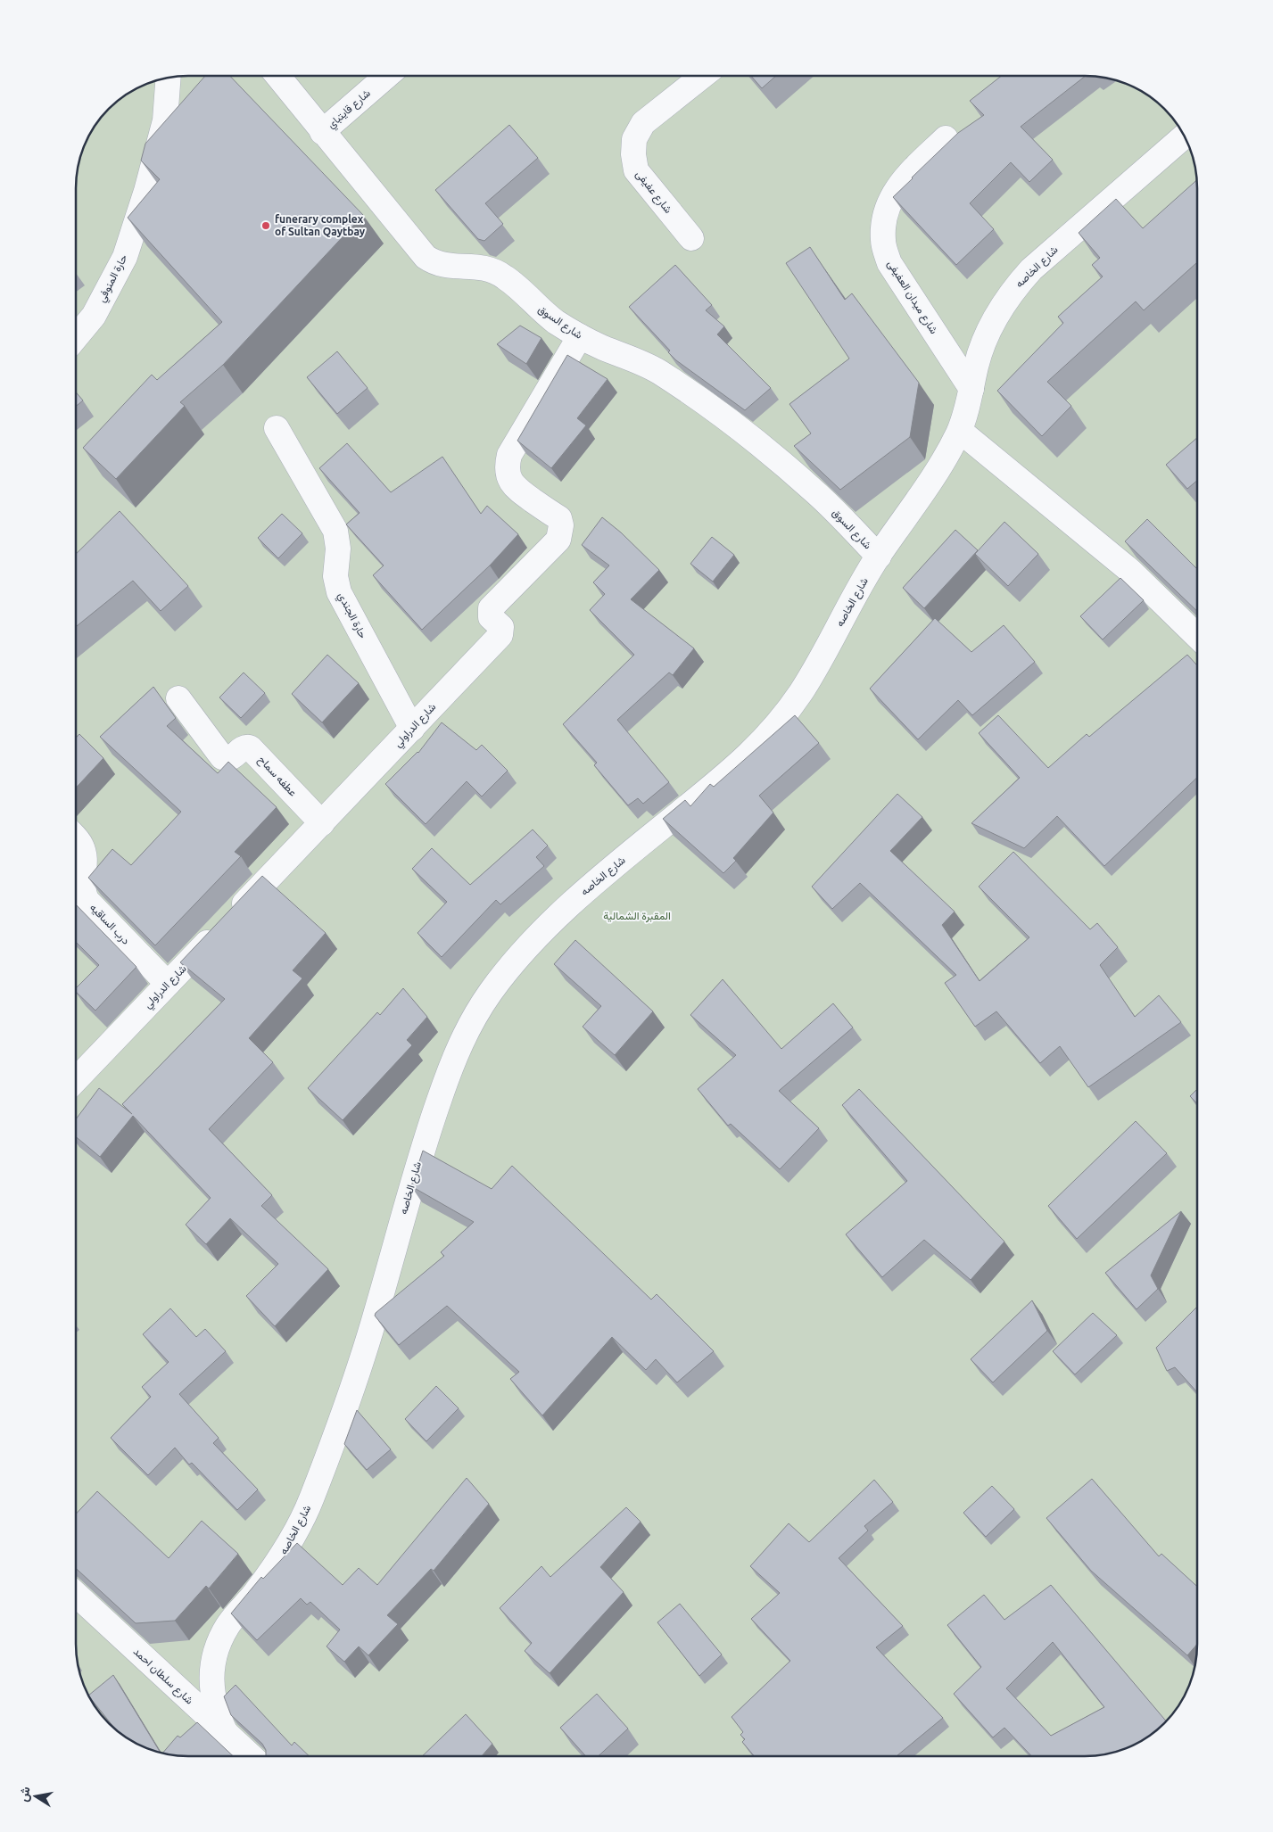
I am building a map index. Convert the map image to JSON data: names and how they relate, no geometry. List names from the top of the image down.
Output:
{
  "streets": {
    "street": [
      "شارع قايتباي",
      "شارع عفيفى",
      "شارع الخاصه",
      "حارة المنوفي",
      "شارع ميدان العفيفى",
      "شارع السوق",
      "حارة الجندي",
      "شارع الدراولي",
      "عطفه سماح",
      "درب الساقيه",
      "شارع سلطان احمد"
    ]
  },
  "crossings": [
    ["شارع قايتباي", "شارع السوق"],
    ["شارع الخاصه", "شارع ميدان العفيفى"],
    ["شارع الخاصه", "شارع السوق"],
    ["شارع الخاصه", "شارع سلطان احمد"],
    ["شارع السوق", "شارع الدراولي"],
    ["حارة الجندي", "شارع الدراولي"],
    ["شارع الدراولي", "عطفه سماح"],
    ["شارع الدراولي", "درب الساقيه"]
  ],
  "parks": ["المقبرة الشمالية"],
  "places": ["funerary complex of Sultan Qaytbay"],
  "north": "left"
}
